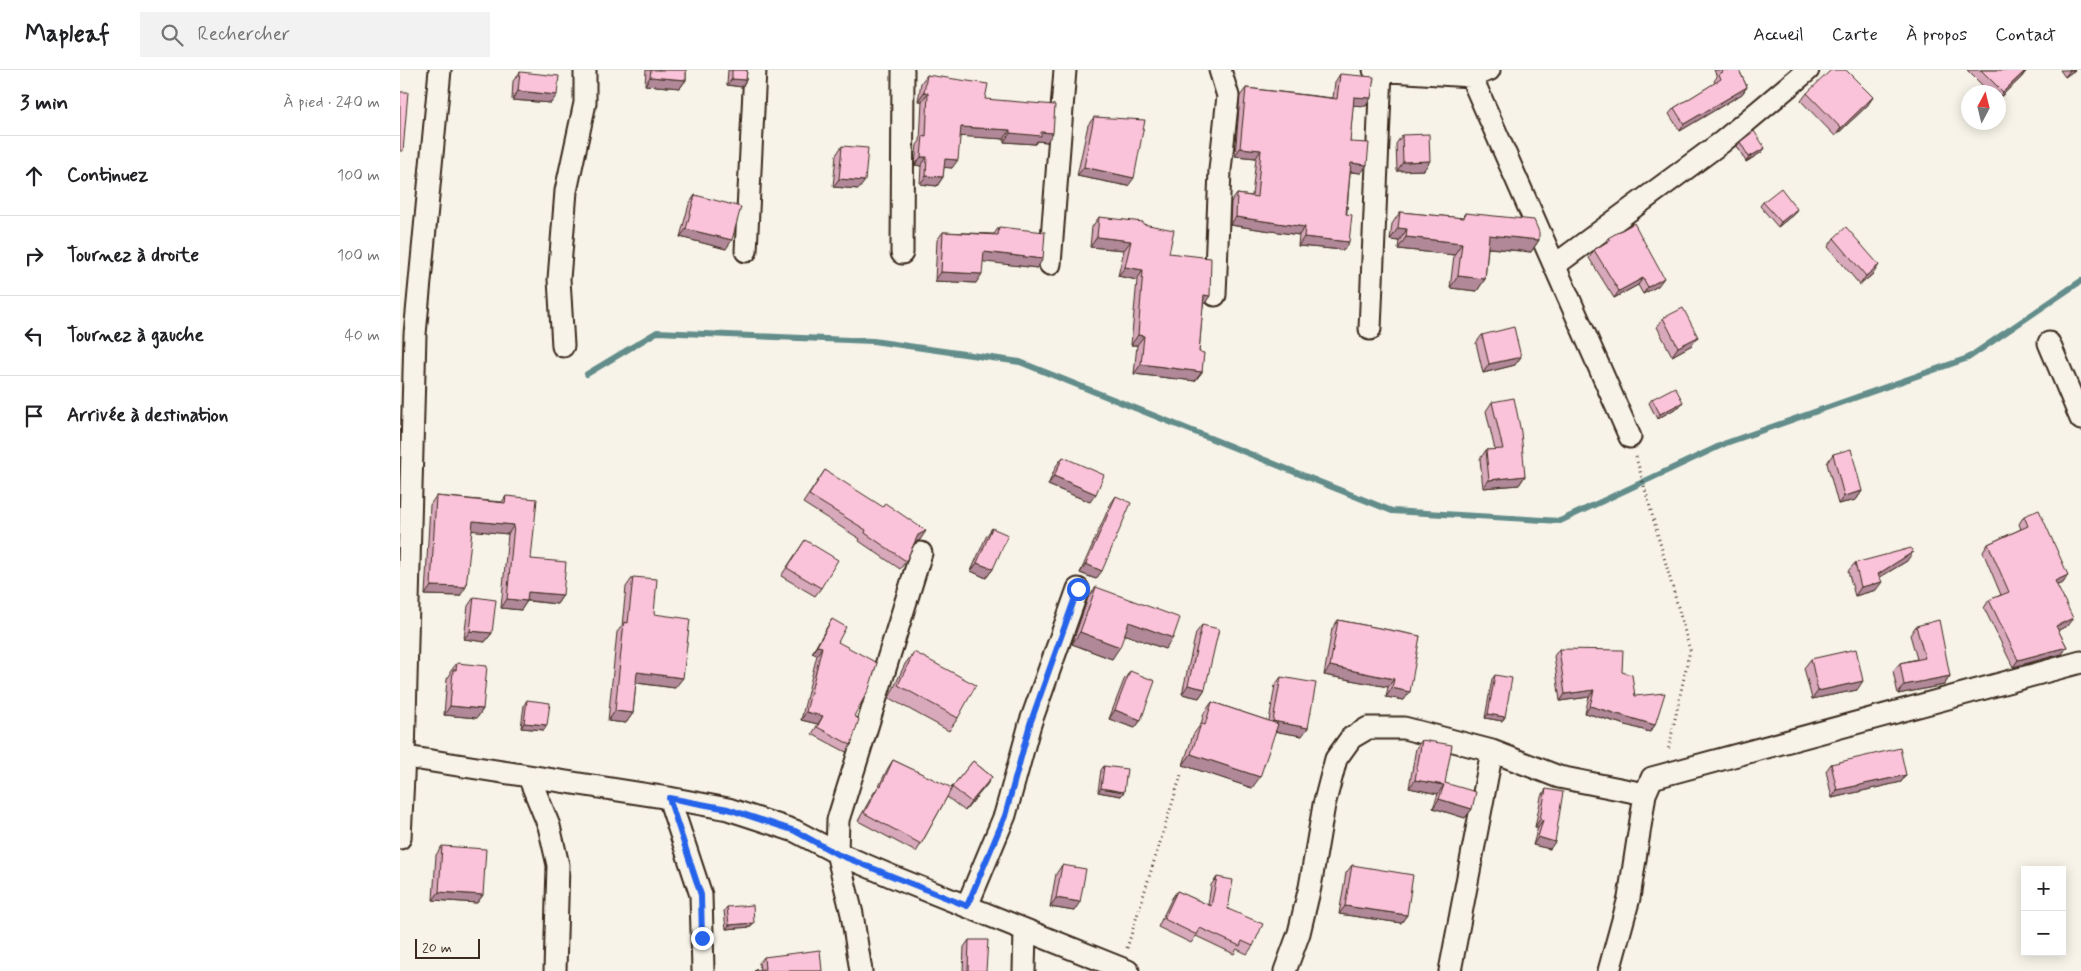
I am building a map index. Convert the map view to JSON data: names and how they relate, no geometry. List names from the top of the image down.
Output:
{
  "scale_bar": "20 m",
  "north": "top",
  "page": {
    "header": "Mapleaf",
    "search": "Rechercher",
    "nav": [
      "Accueil",
      "Carte",
      "À propos",
      "Contact"
    ],
    "heading": ["3 min", "À pied · 240 m"],
    "list": [
      ["Continuez", "100 m"],
      ["Tournez à droite", "100 m"],
      ["Tournez à gauche", "40 m"],
      "Arrivée à destination"
    ],
    "map_buttons": ["+", "−"],
    "scale": "20 m"
  }
}
